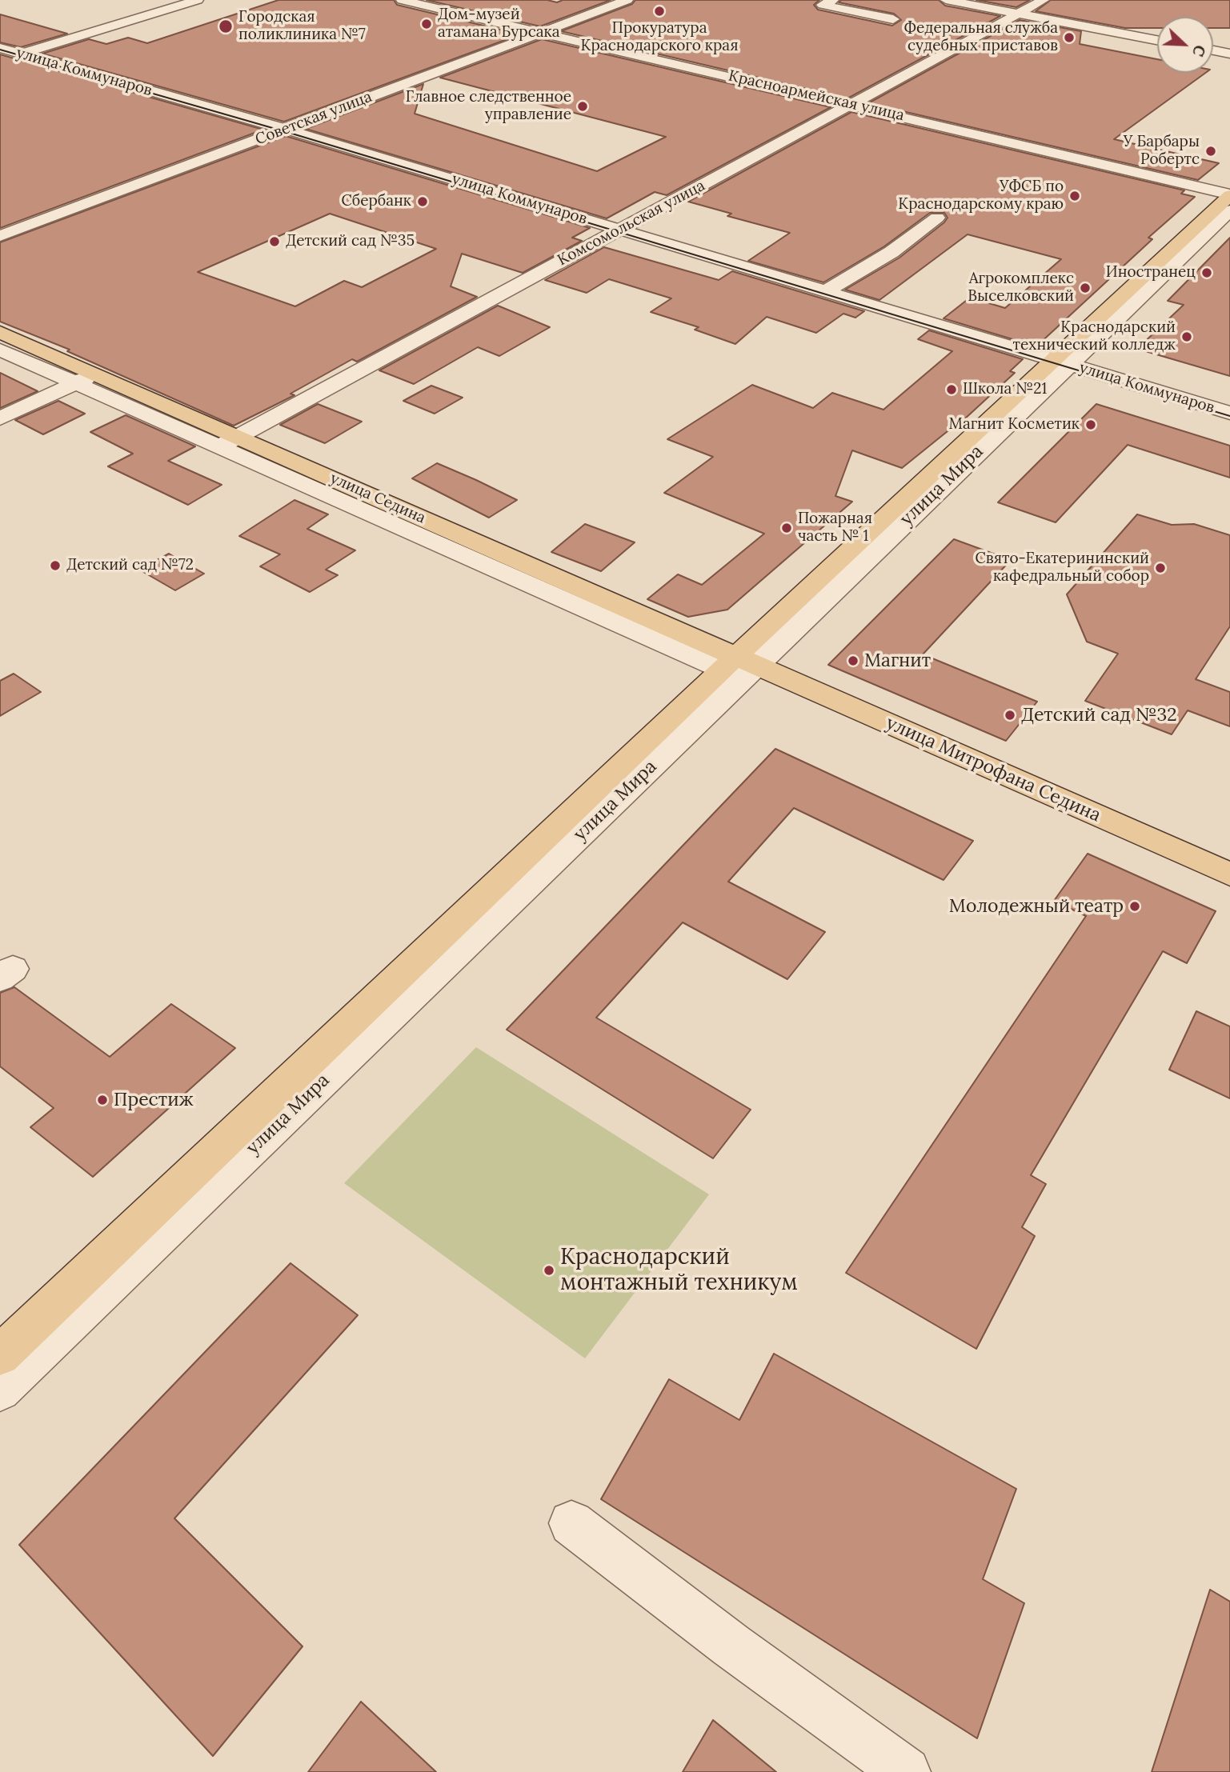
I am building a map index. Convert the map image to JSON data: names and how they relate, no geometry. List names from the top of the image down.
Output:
{
  "streets": {
    "main road": ["улица Мира", "улица Седина", "улица Митрофана Седина"],
    "street": [
      "улица Коммунаров",
      "Красноармейская улица",
      "Советская улица",
      "Комсомольская улица"
    ]
  },
  "crossings": [
    ["улица Коммунаров", "Советская улица"],
    ["улица Коммунаров", "Комсомольская улица"],
    ["улица Коммунаров", "улица Мира"],
    ["Красноармейская улица", "Советская улица"],
    ["Красноармейская улица", "Комсомольская улица"],
    ["Красноармейская улица", "улица Мира"],
    ["Комсомольская улица", "улица Седина"],
    ["улица Мира", "улица Седина"],
    ["улица Мира", "улица Митрофана Седина"],
    ["улица Седина", "улица Митрофана Седина"]
  ],
  "places": [
    "Прокуратура Краснодарского края",
    "Дом-музей атамана Бурсака",
    "Городская поликлиника №7",
    "Федеральная служба судебных приставов",
    "Главное следственное управление",
    "У Барбары Робертс",
    "УФСБ по Краснодарскому краю",
    "Сбербанк",
    "Детский сад №35",
    "Иностранец",
    "Агрокомплекс Выселковский",
    "Краснодарский технический колледж",
    "Школа №21",
    "Магнит Косметик",
    "Пожарная часть № 1",
    "Детский сад №72",
    "Свято-Екатерининский кафедральный собор",
    "Магнит",
    "Детский сад №32",
    "Молодежный театр",
    "Престиж",
    "Краснодарский монтажный техникум"
  ],
  "north": "bottom right"
}
